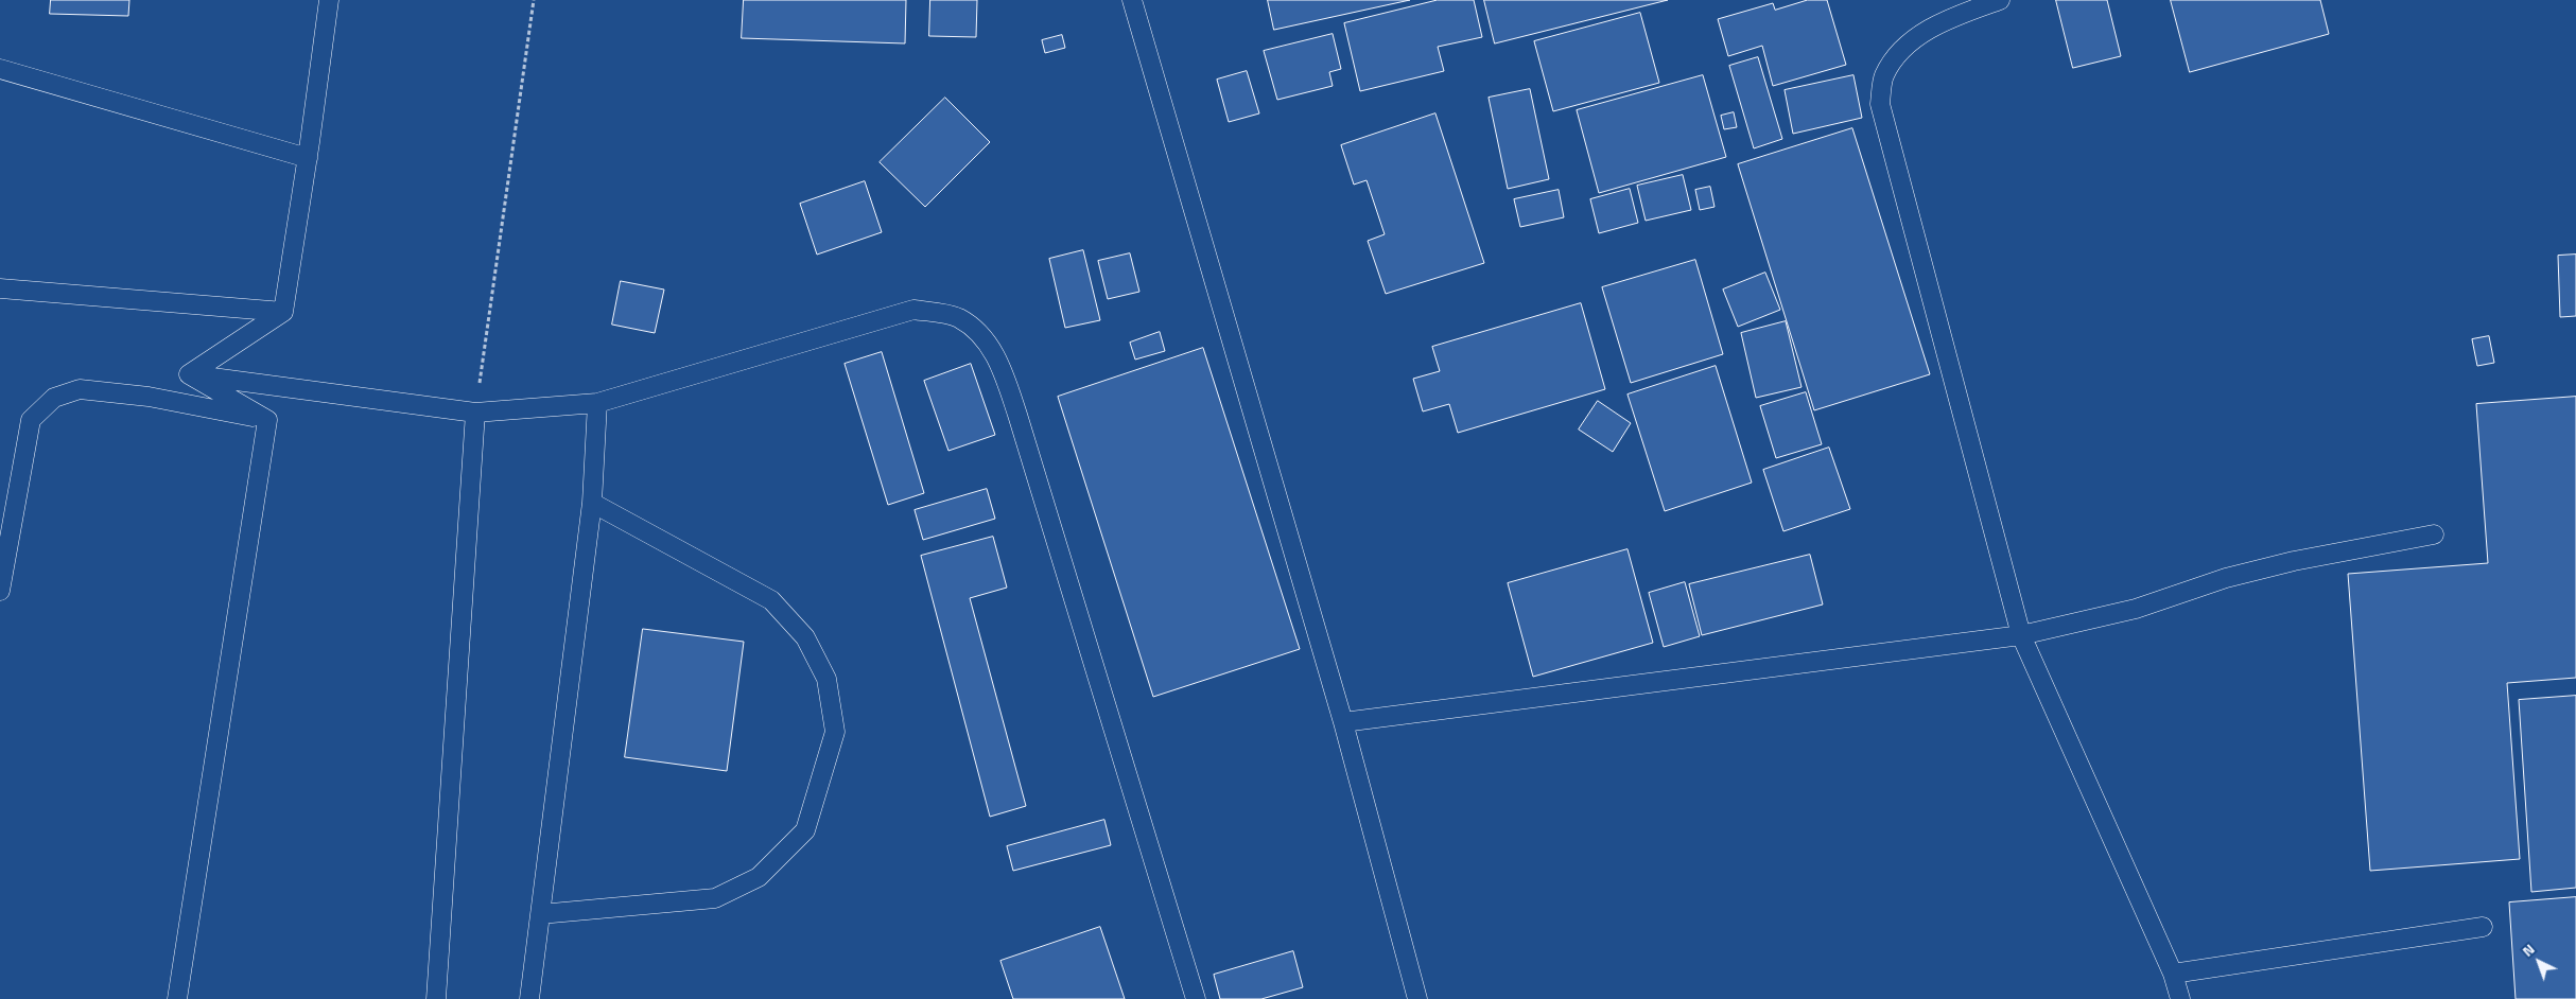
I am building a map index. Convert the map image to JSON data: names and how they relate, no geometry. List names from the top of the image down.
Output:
{
  "north": "top left"
}
